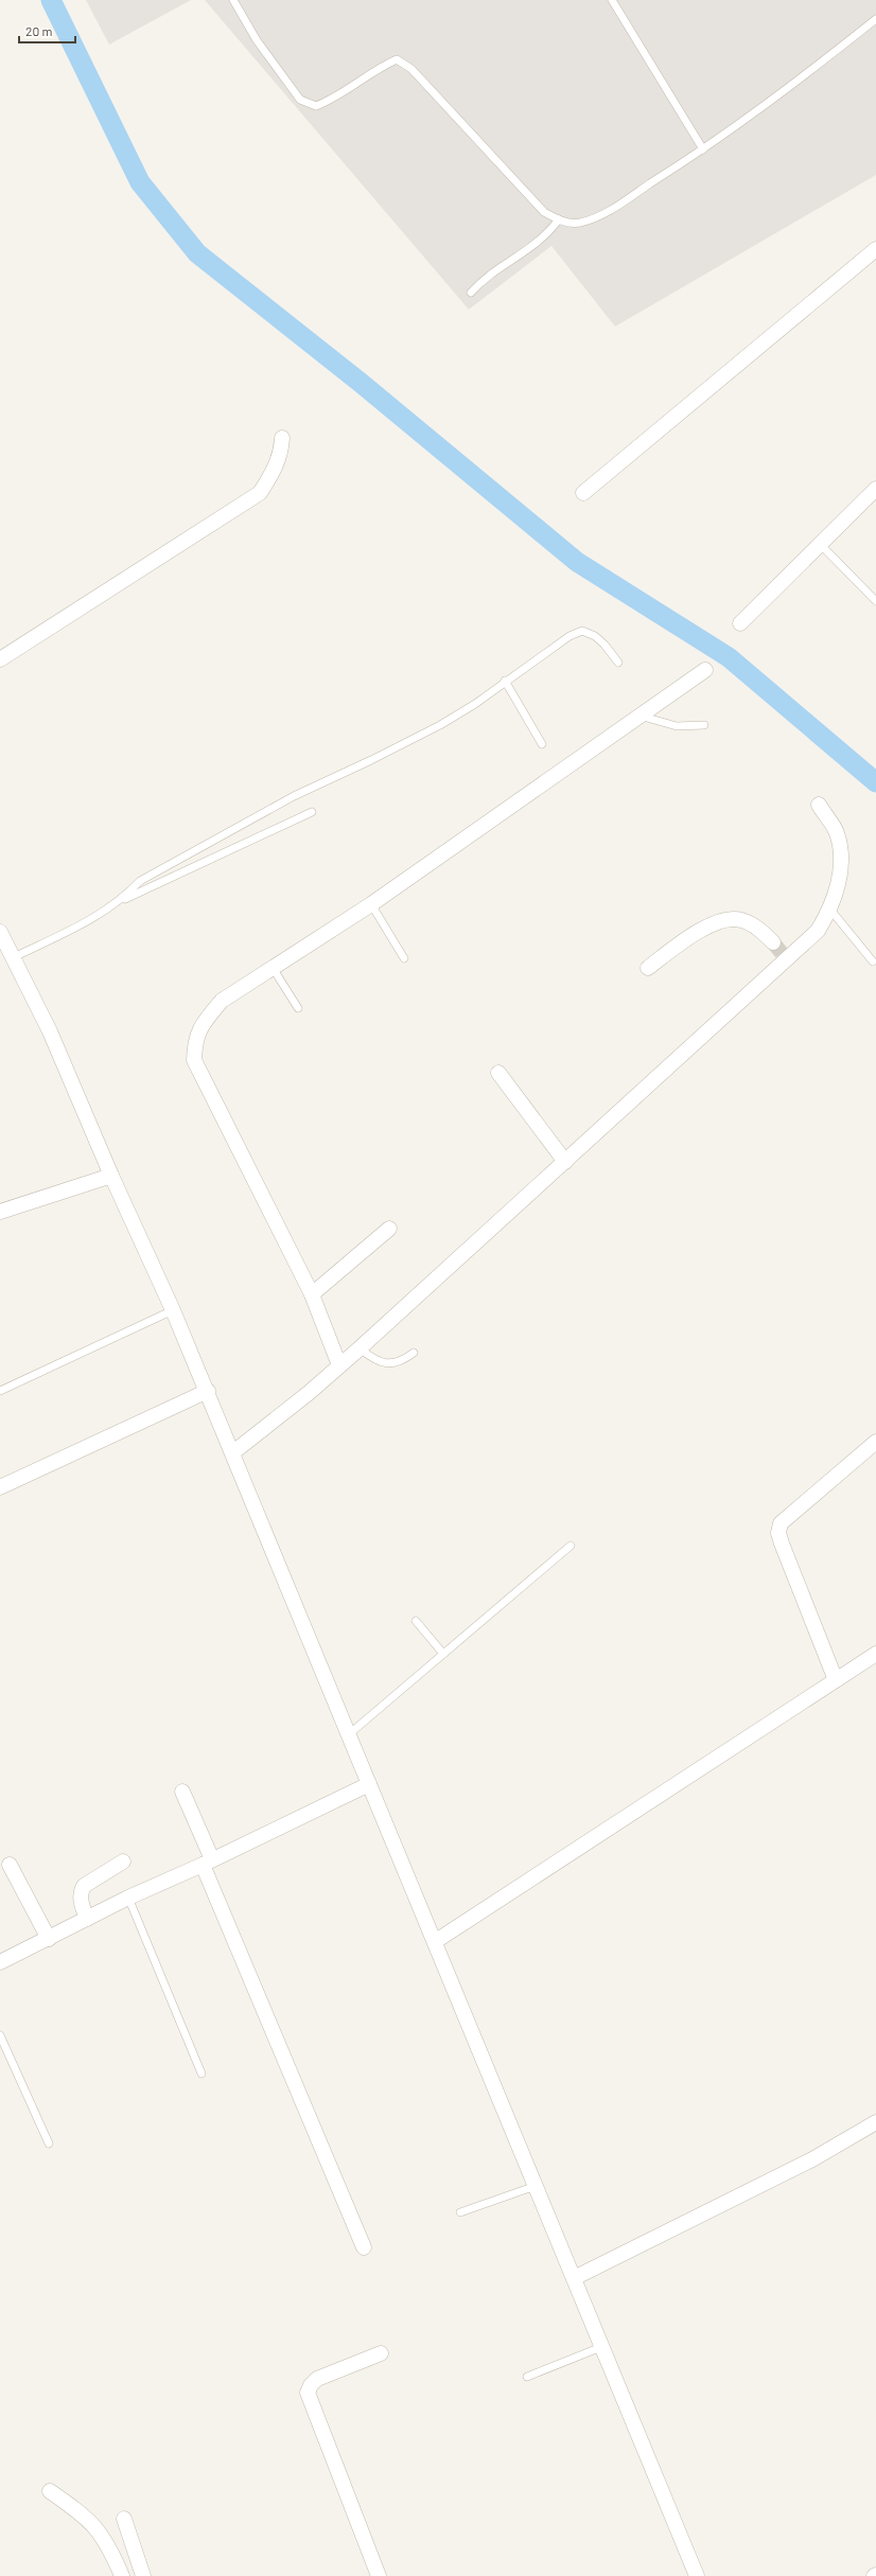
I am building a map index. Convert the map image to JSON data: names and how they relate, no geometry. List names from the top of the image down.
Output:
{
  "scale_bar": "20 m"
}
